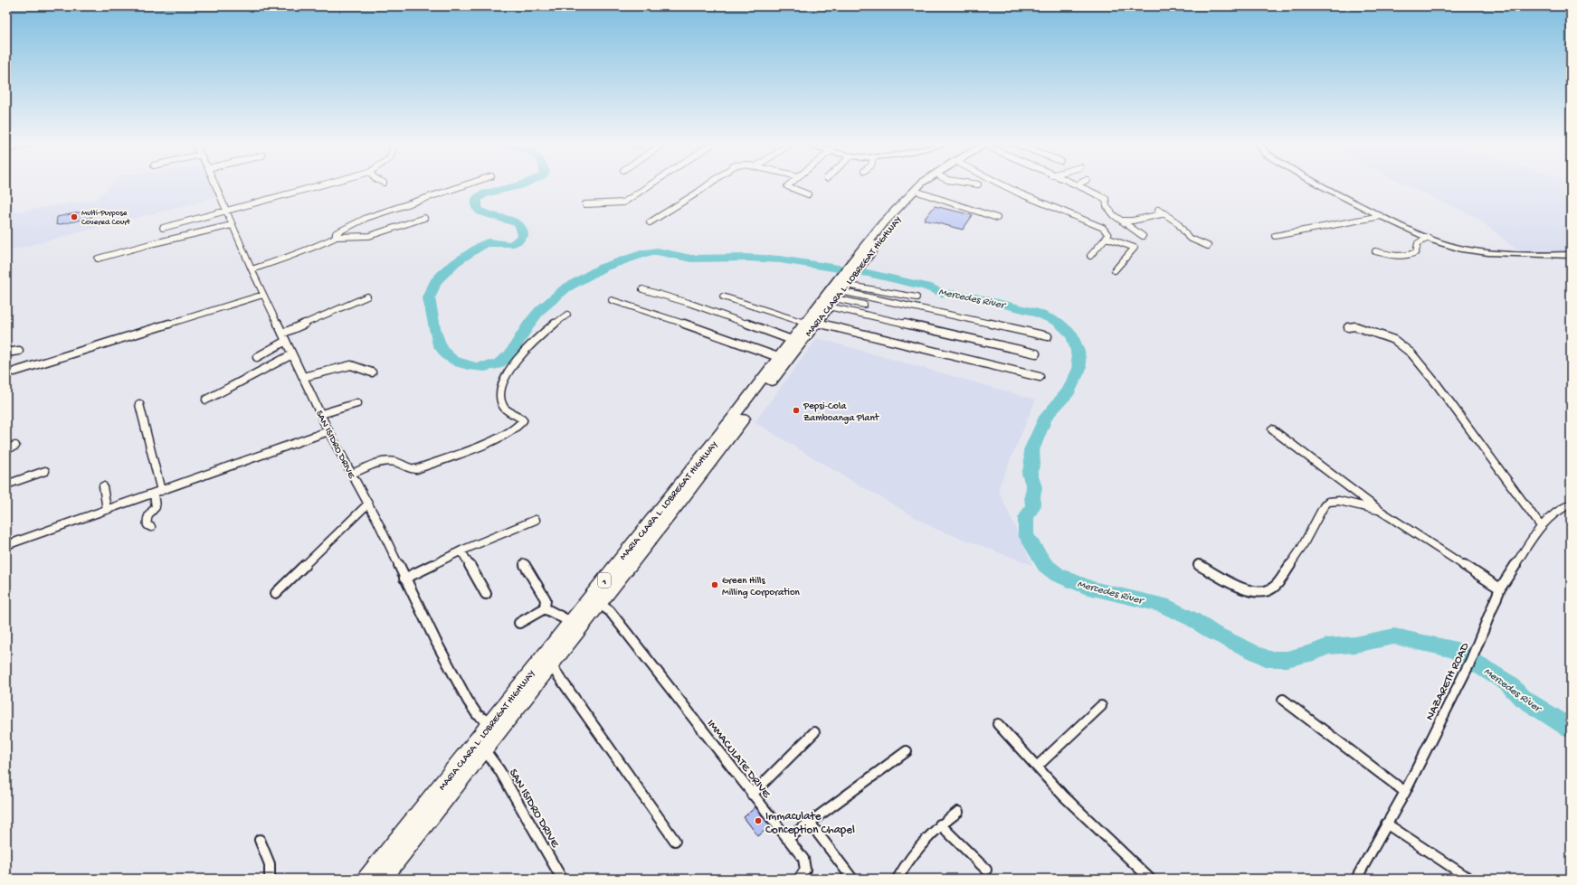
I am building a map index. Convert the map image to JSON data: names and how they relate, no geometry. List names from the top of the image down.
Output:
{
  "streets": {
    "highway": ["MARIA CLARA L. LOBREGAT HIGHWAY", "1"],
    "street": ["SAN ISIDRO DRIVE", "NAZARETH ROAD", "IMMACULATE DRIVE"]
  },
  "crossings": [
    ["MARIA CLARA L. LOBREGAT HIGHWAY", "SAN ISIDRO DRIVE"],
    ["MARIA CLARA L. LOBREGAT HIGHWAY", "IMMACULATE DRIVE"]
  ],
  "water": ["Mercedes River"],
  "places": [
    "Multi-Purpose Covered Court",
    "Pepsi-Cola Zamboanga Plant",
    "Green Hills Milling Corporation",
    "Immaculate Conception Chapel"
  ]
}
